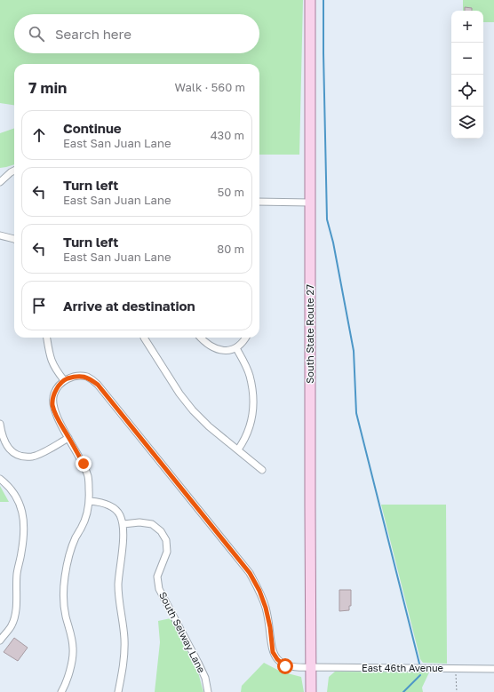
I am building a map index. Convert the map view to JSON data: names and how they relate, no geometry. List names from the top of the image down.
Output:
{
  "streets": {
    "main road": ["South State Route 27"],
    "street": ["South Selway Lane", "East 46th Avenue"]
  },
  "crossings": [
    ["South State Route 27", "East 46th Avenue"]
  ],
  "page": {
    "map_buttons": ["+", "−"],
    "search": "Search here",
    "heading": ["7 min", "Walk · 560 m"],
    "list": [
      ["Continue", "East San Juan Lane", "430 m"],
      ["Turn left", "East San Juan Lane", "50 m"],
      ["Turn left", "East San Juan Lane", "80 m"],
      "Arrive at destination"
    ]
  }
}
